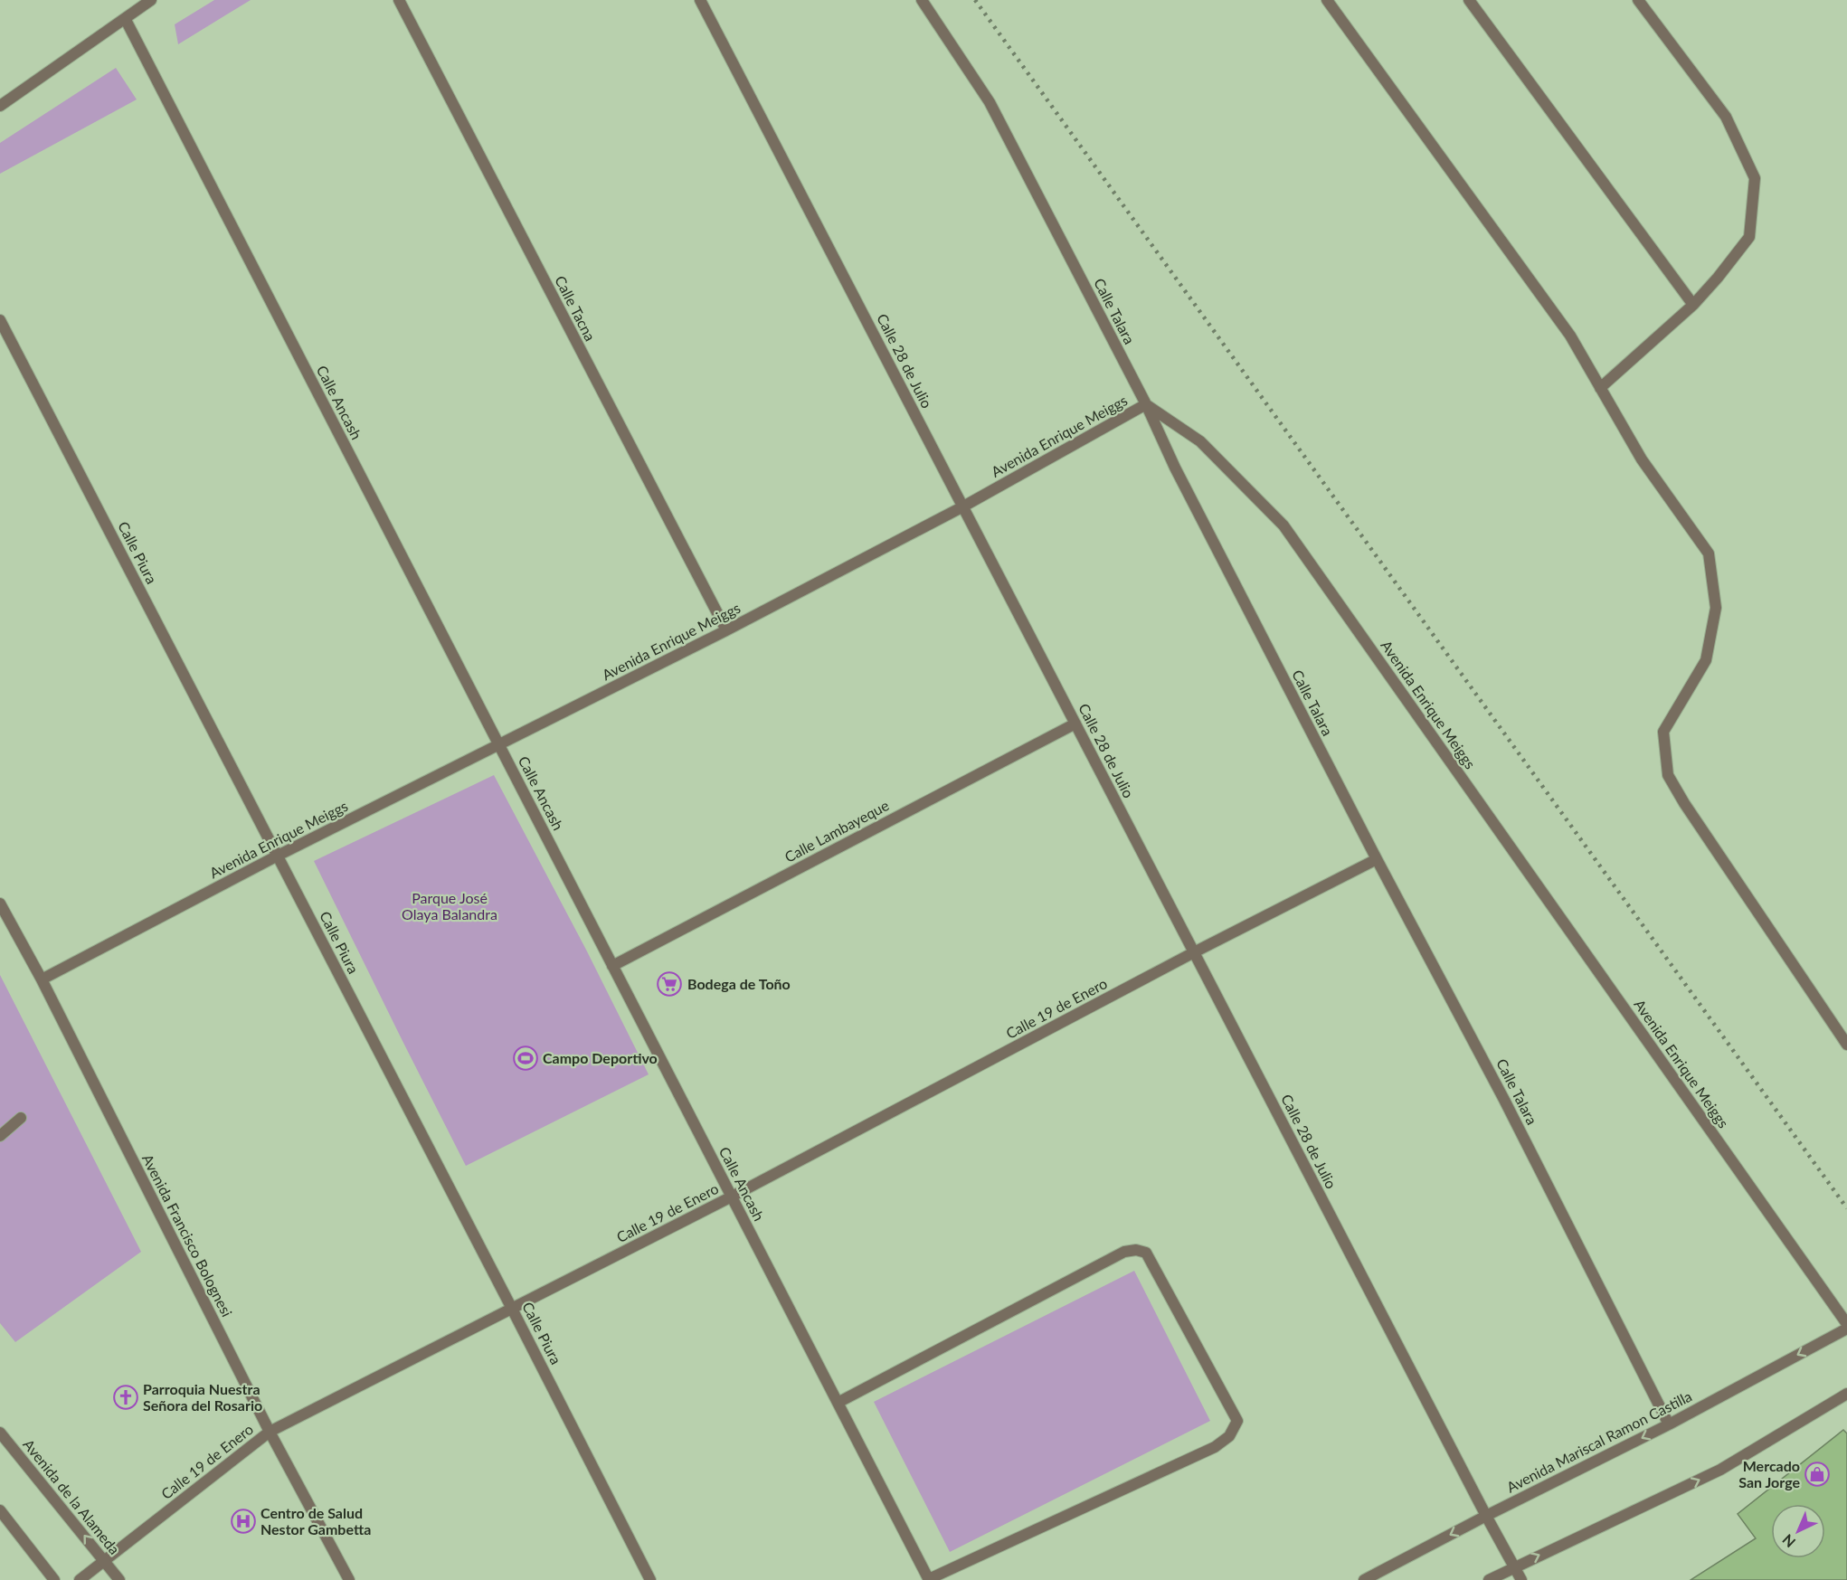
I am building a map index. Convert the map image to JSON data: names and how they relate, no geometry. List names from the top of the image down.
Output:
{
  "streets": {
    "street": [
      "Calle Tacna",
      "Calle Talara",
      "Calle 28 de Julio",
      "Calle Ancash",
      "Avenida Enrique Meiggs",
      "Calle Piura",
      "Calle Lambayeque",
      "Calle 19 de Enero",
      "Avenida Francisco Bolognesi",
      "Avenida Mariscal Ramon Castilla",
      "Avenida de la Alameda"
    ]
  },
  "crossings": [
    ["Calle Tacna", "Avenida Enrique Meiggs"],
    ["Calle Talara", "Avenida Enrique Meiggs"],
    ["Calle Talara", "Calle 19 de Enero"],
    ["Calle Talara", "Avenida Mariscal Ramon Castilla"],
    ["Calle 28 de Julio", "Avenida Enrique Meiggs"],
    ["Calle 28 de Julio", "Calle Lambayeque"],
    ["Calle 28 de Julio", "Calle 19 de Enero"],
    ["Calle 28 de Julio", "Avenida Mariscal Ramon Castilla"],
    ["Calle Ancash", "Avenida Enrique Meiggs"],
    ["Calle Ancash", "Calle Lambayeque"],
    ["Calle Ancash", "Calle 19 de Enero"],
    ["Avenida Enrique Meiggs", "Calle Piura"],
    ["Avenida Enrique Meiggs", "Avenida Francisco Bolognesi"],
    ["Calle Piura", "Calle 19 de Enero"],
    ["Calle 19 de Enero", "Avenida Francisco Bolognesi"],
    ["Calle 19 de Enero", "Avenida de la Alameda"]
  ],
  "parks": ["Parque José Olaya Balandra"],
  "places": {
    "supermarket": ["Bodega de Toño"],
    "sports": ["Campo Deportivo"],
    "church": ["Parroquia Nuestra Señora del Rosario"],
    "shop": ["Mercado San Jorge"],
    "hospital": ["Centro de Salud Nestor Gambetta"]
  },
  "north": "bottom left"
}
